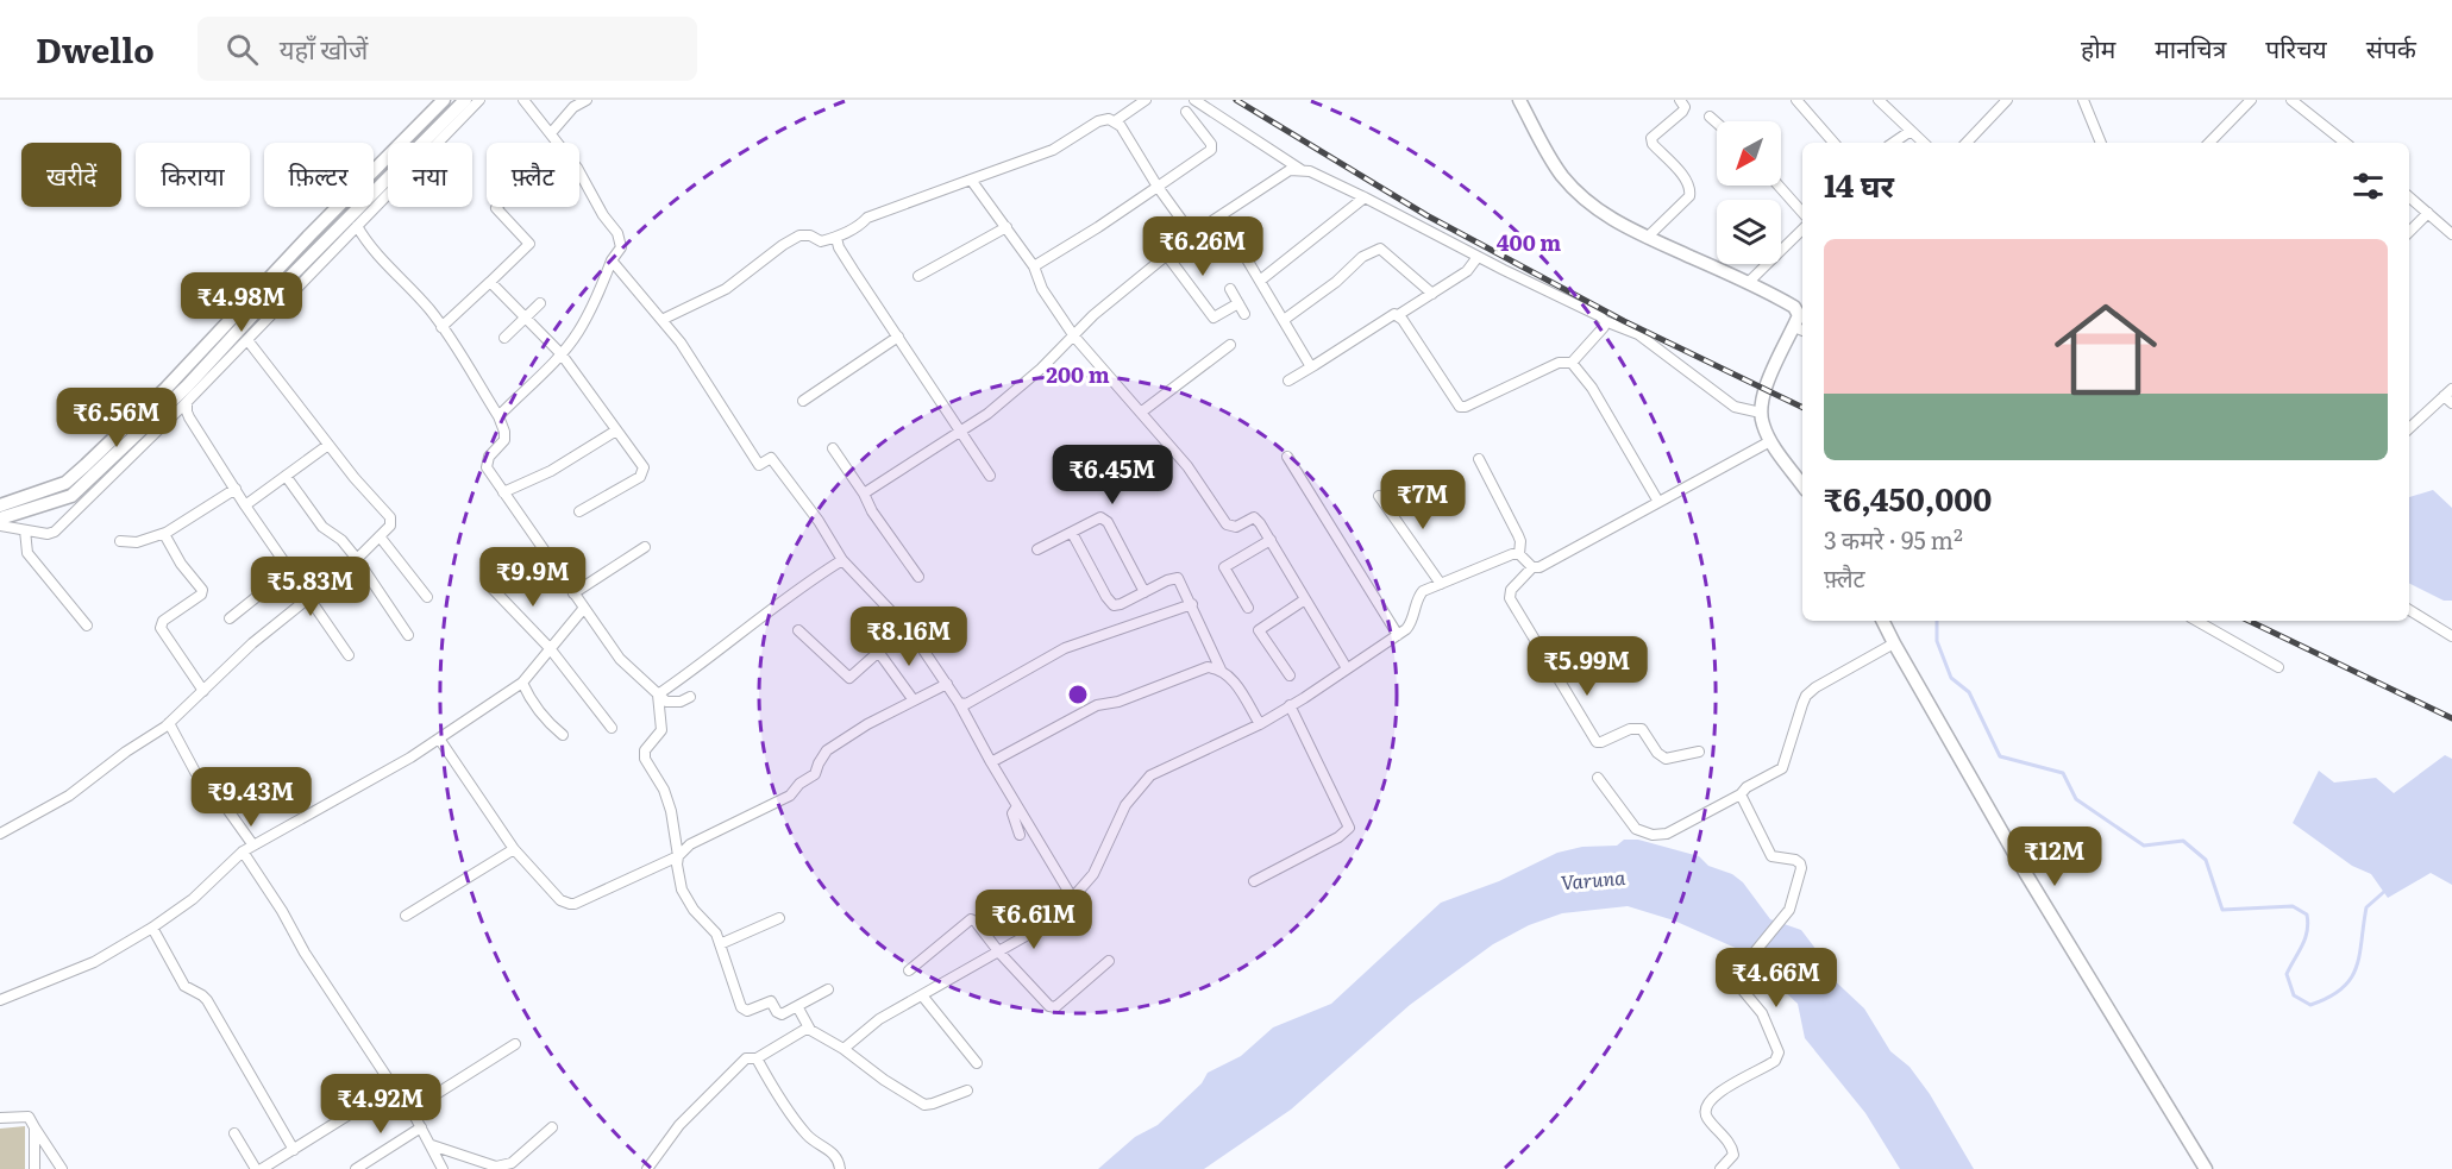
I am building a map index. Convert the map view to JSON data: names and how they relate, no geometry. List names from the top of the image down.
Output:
{
  "water": ["Varuna"],
  "north": "bottom left",
  "page": {
    "header": "Dwello",
    "search": "यहाँ खोजें",
    "nav": [
      "होम",
      "मानचित्र",
      "परिचय",
      "संपर्क"
    ],
    "chip": [
      "खरीदें",
      "किराया",
      "फ़िल्टर",
      "नया",
      "फ़्लैट"
    ],
    "heading": "14 घर",
    "price": [
      "₹6.26M",
      "₹4.98M",
      "₹6.56M",
      "₹6.45M",
      "₹7M",
      "₹9.9M",
      "₹5.83M",
      "₹8.16M",
      "₹5.99M",
      "₹9.43M",
      "₹12M",
      "₹6.61M",
      "₹4.66M",
      "₹4.92M"
    ],
    "list": [
      {
        "name": "₹6,450,000",
        "note": "3 कमरे · 95 m² · फ़्लैट"
      }
    ]
  },
  "rings": ["400 m", "200 m"]
}
